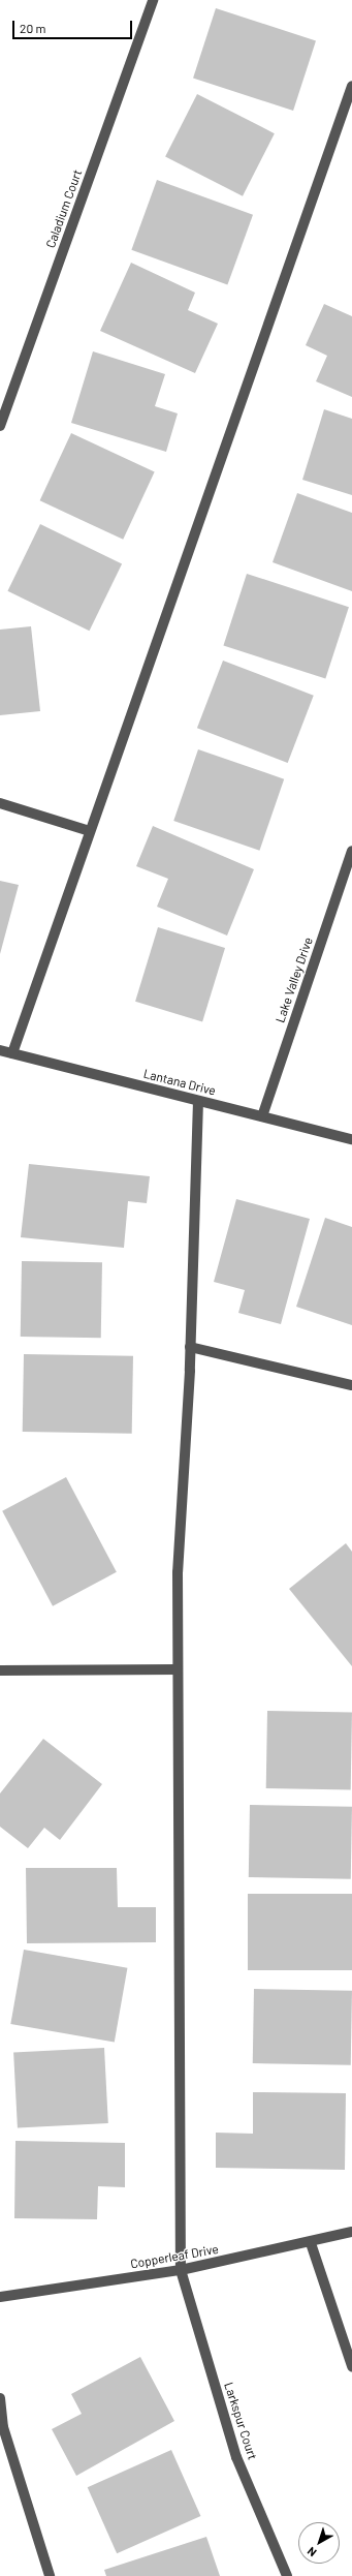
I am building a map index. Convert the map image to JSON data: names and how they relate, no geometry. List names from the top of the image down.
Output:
{
  "streets": {
    "street": [
      "Caladium Court",
      "Lake Valley Drive",
      "Lantana Drive",
      "Copperleaf Drive",
      "Larkspur Court"
    ]
  },
  "crossings": [
    ["Lake Valley Drive", "Lantana Drive"],
    ["Lantana Drive", "Larkspur Court"],
    ["Copperleaf Drive", "Larkspur Court"]
  ],
  "scale_bar": "20 m",
  "north": "bottom left"
}
